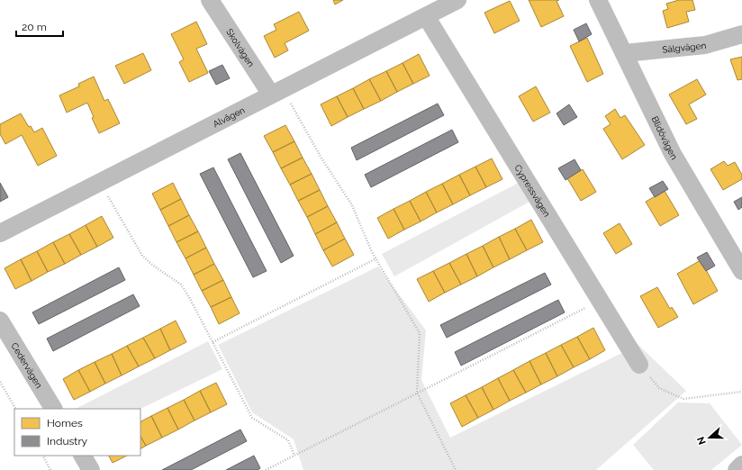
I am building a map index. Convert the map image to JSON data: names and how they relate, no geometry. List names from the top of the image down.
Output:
{
  "streets": {
    "street": [
      "Sälgvägen",
      "Skolvägen",
      "Alvägen",
      "Blidövägen",
      "Cypressvägen",
      "Cedervägen"
    ]
  },
  "crossings": [
    ["Sälgvägen", "Blidövägen"],
    ["Skolvägen", "Alvägen"],
    ["Alvägen", "Cypressvägen"]
  ],
  "legend": ["Homes", "Industry"],
  "scale_bar": "20 m",
  "north": "left"
}
